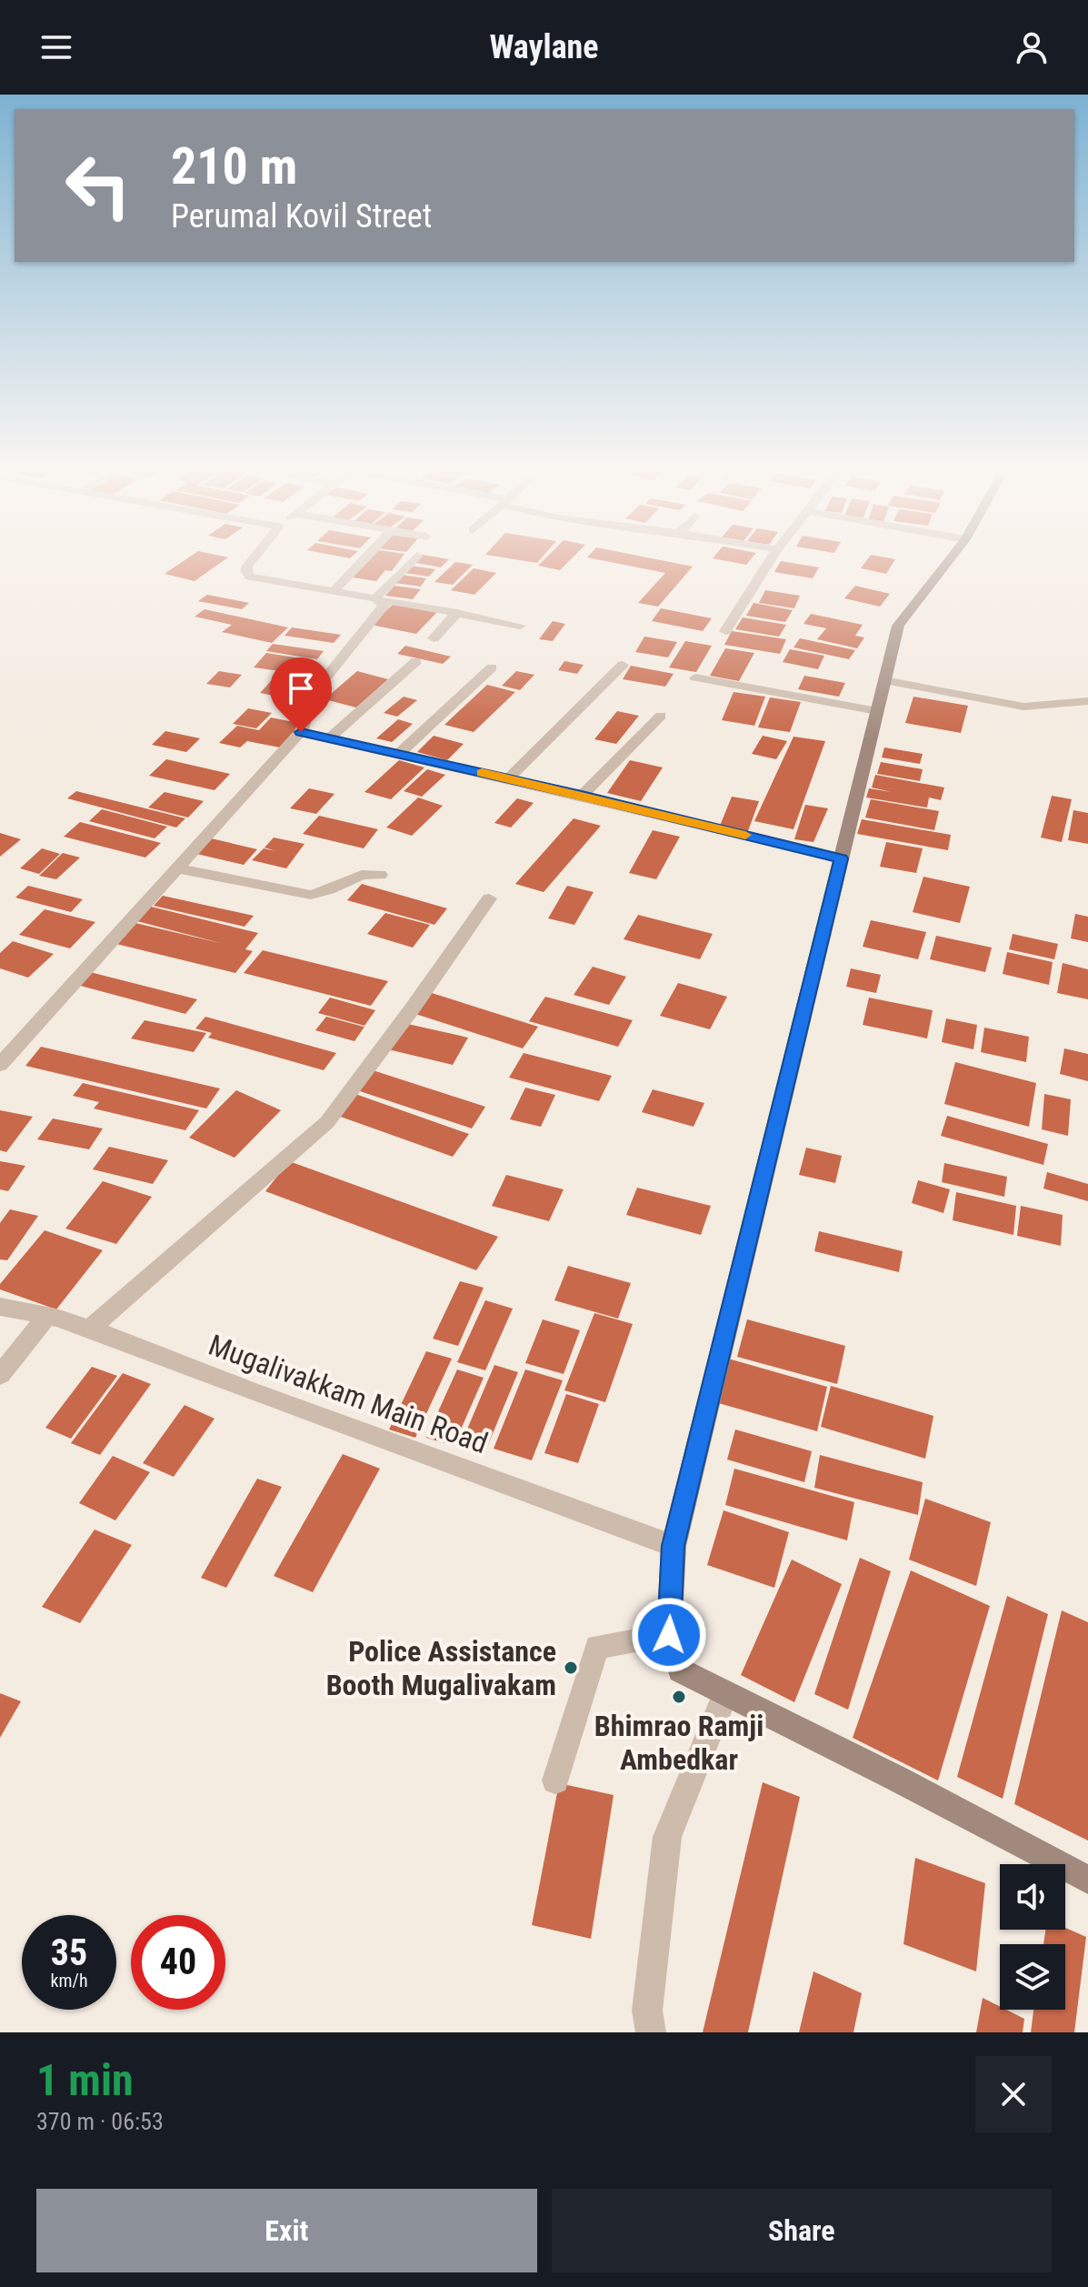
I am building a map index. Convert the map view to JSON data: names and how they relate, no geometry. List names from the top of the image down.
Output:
{
  "streets": {
    "street": ["Mugalivakkam Main Road"]
  },
  "places": ["Police Assistance Booth Mugalivakam", "Bhimrao Ramji Ambedkar"],
  "page": {
    "header": "Waylane",
    "turn": ["210 m", "Perumal Kovil Street"],
    "speed": "35 km/h",
    "limit": "40",
    "heading": ["1 min", "370 m · 06:53"],
    "buttons": ["Exit", "Share"]
  }
}
